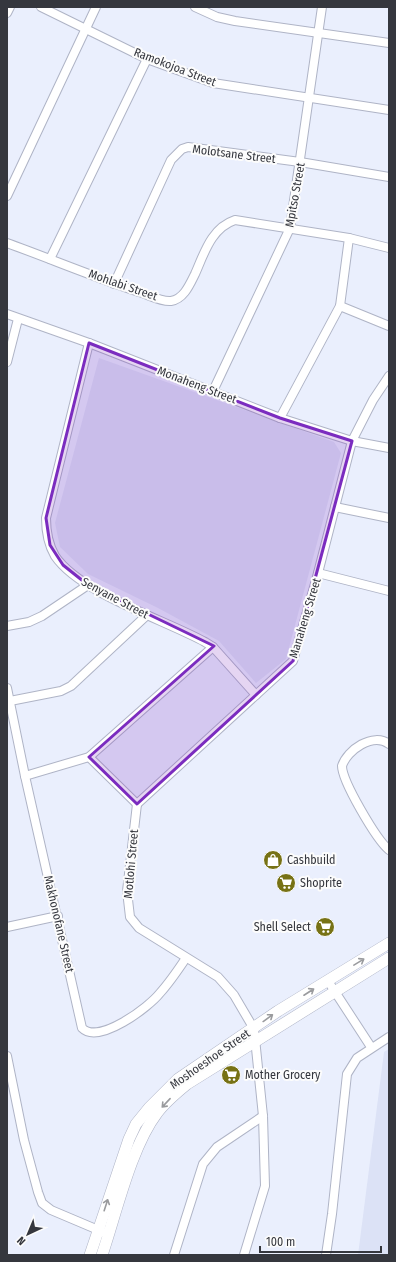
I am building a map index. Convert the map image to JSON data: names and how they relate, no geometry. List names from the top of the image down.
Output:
{
  "streets": {
    "street": [
      "Ramokojoa Street",
      "Molotsane Street",
      "Mpitso Street",
      "Mohlabi Street",
      "Monaheng Street",
      "Senyane Street",
      "Manaheng Street",
      "Motlohi Street",
      "Makhonofane Street",
      "Moshoeshoe Street"
    ]
  },
  "crossings": [
    ["Ramokojoa Street", "Mpitso Street"],
    ["Molotsane Street", "Mpitso Street"],
    ["Molotsane Street", "Mohlabi Street"],
    ["Mpitso Street", "Mohlabi Street"],
    ["Mpitso Street", "Monaheng Street"],
    ["Monaheng Street", "Senyane Street"],
    ["Monaheng Street", "Manaheng Street"],
    ["Senyane Street", "Manaheng Street"],
    ["Manaheng Street", "Motlohi Street"],
    ["Motlohi Street", "Makhonofane Street"],
    ["Motlohi Street", "Moshoeshoe Street"]
  ],
  "places": {
    "shop": ["Cashbuild"],
    "supermarket": ["Shoprite", "Shell Select", "Mother Grocery"]
  },
  "scale_bar": "100 m",
  "north": "bottom left"
}
